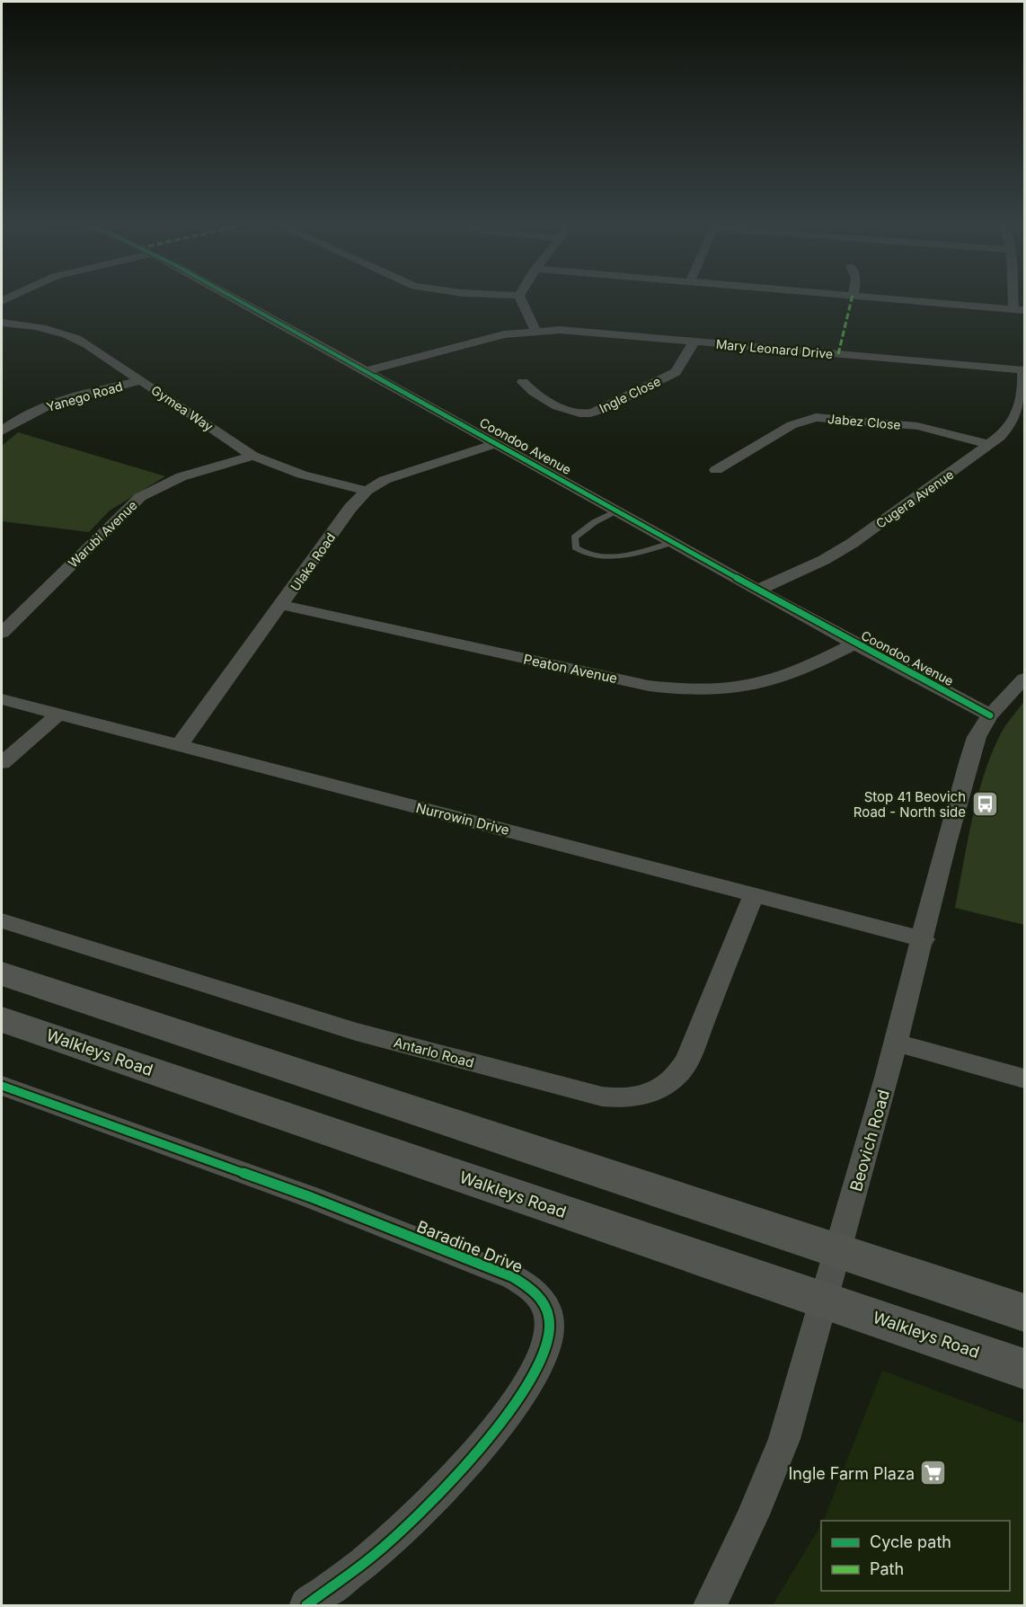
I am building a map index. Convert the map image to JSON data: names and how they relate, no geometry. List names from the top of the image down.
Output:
{
  "streets": {
    "main road": ["Walkleys Road"],
    "street": [
      "Mary Leonard Drive",
      "Ingle Close",
      "Yanego Road",
      "Gymea Way",
      "Jabez Close",
      "Coondoo Avenue",
      "Cugera Avenue",
      "Warubi Avenue",
      "Ulaka Road",
      "Peaton Avenue",
      "Nurrowin Drive",
      "Antarlo Road",
      "Beovich Road",
      "Baradine Drive"
    ]
  },
  "crossings": [
    ["Mary Leonard Drive", "Ingle Close"],
    ["Mary Leonard Drive", "Coondoo Avenue"],
    ["Mary Leonard Drive", "Cugera Avenue"],
    ["Yanego Road", "Gymea Way"],
    ["Gymea Way", "Warubi Avenue"],
    ["Gymea Way", "Ulaka Road"],
    ["Jabez Close", "Cugera Avenue"],
    ["Coondoo Avenue", "Cugera Avenue"],
    ["Coondoo Avenue", "Ulaka Road"],
    ["Coondoo Avenue", "Peaton Avenue"],
    ["Coondoo Avenue", "Beovich Road"],
    ["Ulaka Road", "Peaton Avenue"],
    ["Ulaka Road", "Nurrowin Drive"],
    ["Nurrowin Drive", "Antarlo Road"],
    ["Nurrowin Drive", "Beovich Road"]
  ],
  "places": {
    "bus stop": ["Stop 41 Beovich Road - North side"],
    "supermarket": ["Ingle Farm Plaza"]
  },
  "legend": ["Cycle path", "Path"]
}
